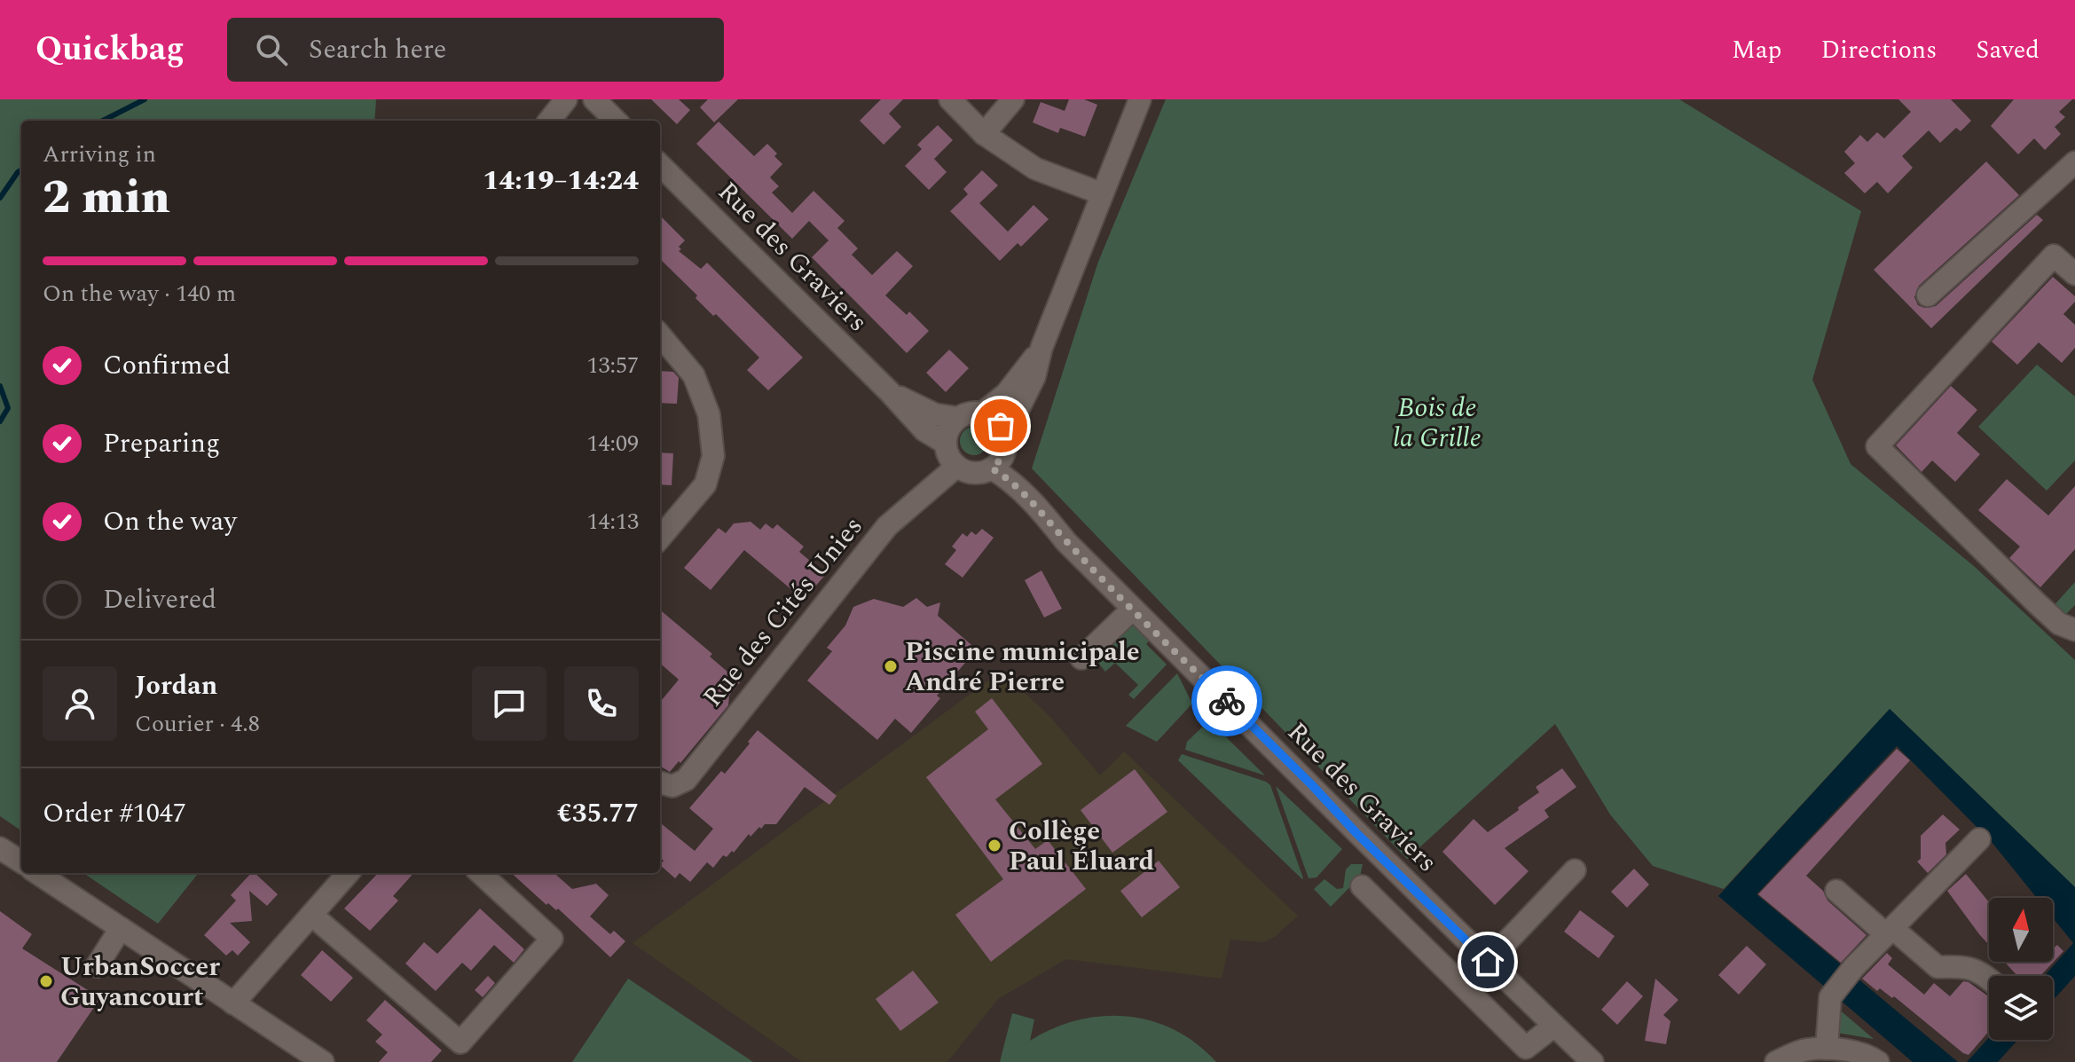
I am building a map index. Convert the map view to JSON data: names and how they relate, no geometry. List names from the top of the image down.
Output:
{
  "streets": {
    "street": ["Rue des Graviers", "Rue des Cités Unies"]
  },
  "crossings": [
    ["Rue des Graviers", "Rue des Cités Unies"]
  ],
  "parks": ["Bois de la Grille"],
  "places": ["Piscine municipale André Pierre", "Collège Paul Éluard", "UrbanSoccer Guyancourt"],
  "north": "top",
  "page": {
    "header": "Quickbag",
    "search": "Search here",
    "nav": ["Map", "Directions", "Saved"],
    "heading": ["2 min", "Arriving in", "14:19–14:24"],
    "panel": [
      "Jordan",
      "Courier · 4.8",
      "Order #1047",
      "€35.77"
    ],
    "bar": "On the way · 140 m",
    "list": [
      ["Confirmed", "13:57"],
      ["Preparing", "14:09"],
      ["On the way", "14:13"],
      "Delivered"
    ]
  }
}
